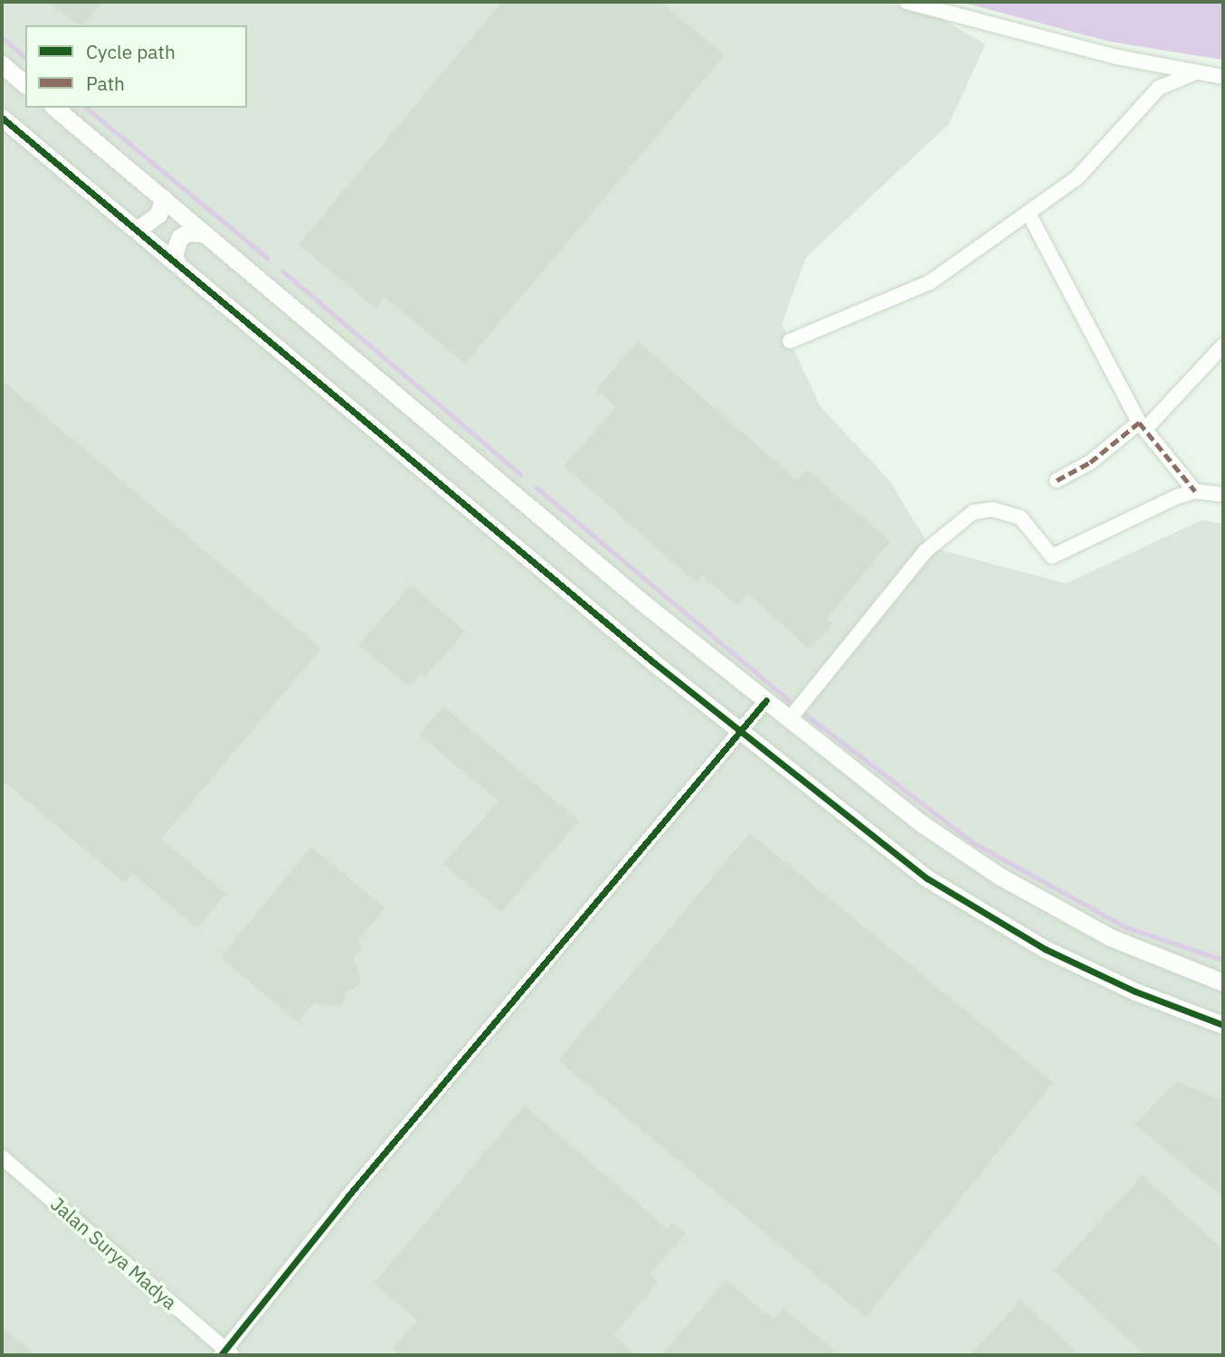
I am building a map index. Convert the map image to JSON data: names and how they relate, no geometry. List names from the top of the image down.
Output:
{
  "streets": {
    "street": ["Jalan Surya Madya"]
  },
  "legend": ["Cycle path", "Path"]
}
